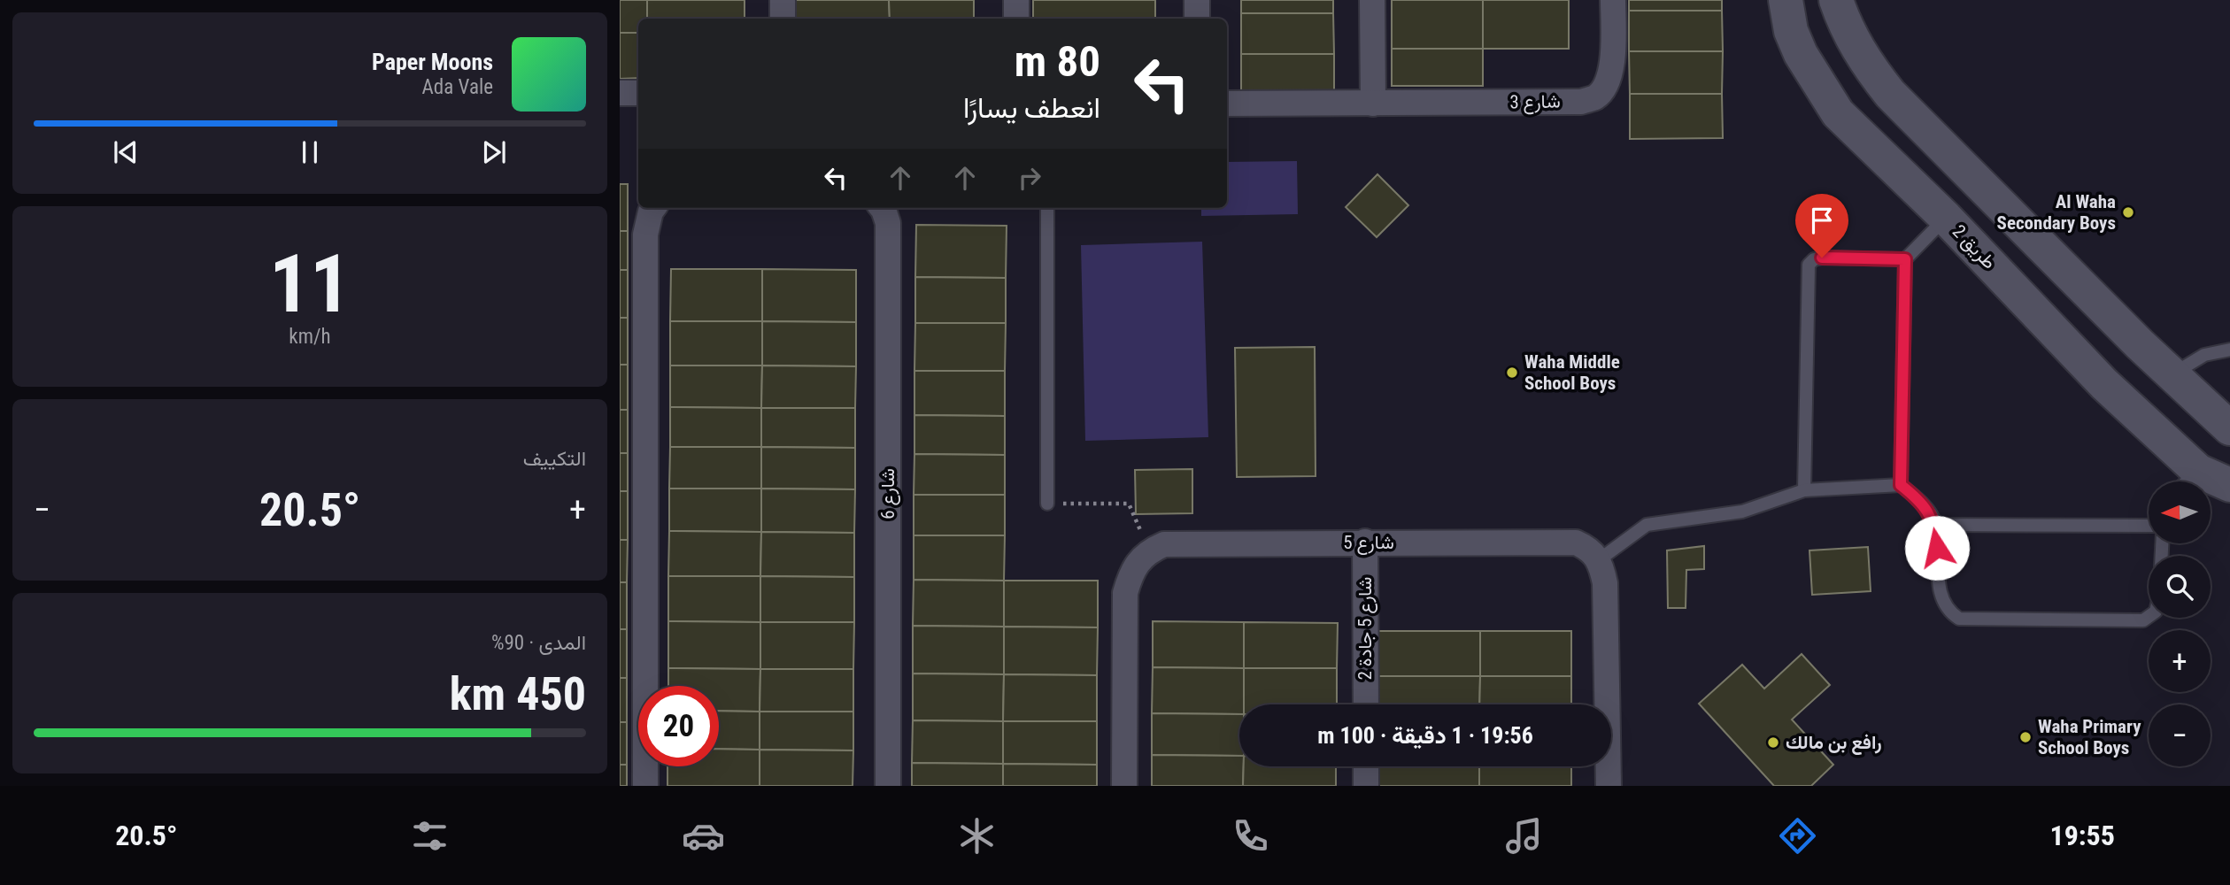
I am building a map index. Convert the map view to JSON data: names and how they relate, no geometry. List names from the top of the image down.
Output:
{
  "streets": {
    "street": [
      "شارع 3",
      "طريق 2",
      "شارع 6",
      "شارع 5",
      "شارع 5 جادة 2"
    ]
  },
  "crossings": [
    ["شارع 5", "شارع 5 جادة 2"]
  ],
  "places": [
    "Al Waha Secondary Boys",
    "Waha Middle School Boys",
    "Waha Primary School Boys",
    "رافع بن مالك"
  ],
  "north": "left",
  "page": {
    "turn": ["80 m", "انعطف يسارًا"],
    "song": ["Paper Moons", "Ada Vale"],
    "tile": [
      ["11", "km/h"],
      "التكييف",
      ["المدى · 90%", "450 km"]
    ],
    "map_buttons": ["+", "−"],
    "heat": ["−", "20.5°", "+"],
    "limit": "20",
    "trip": "19:56 · 1 دقيقة · 100 m",
    "tabs": ["19:55", "20.5°"]
  }
}
